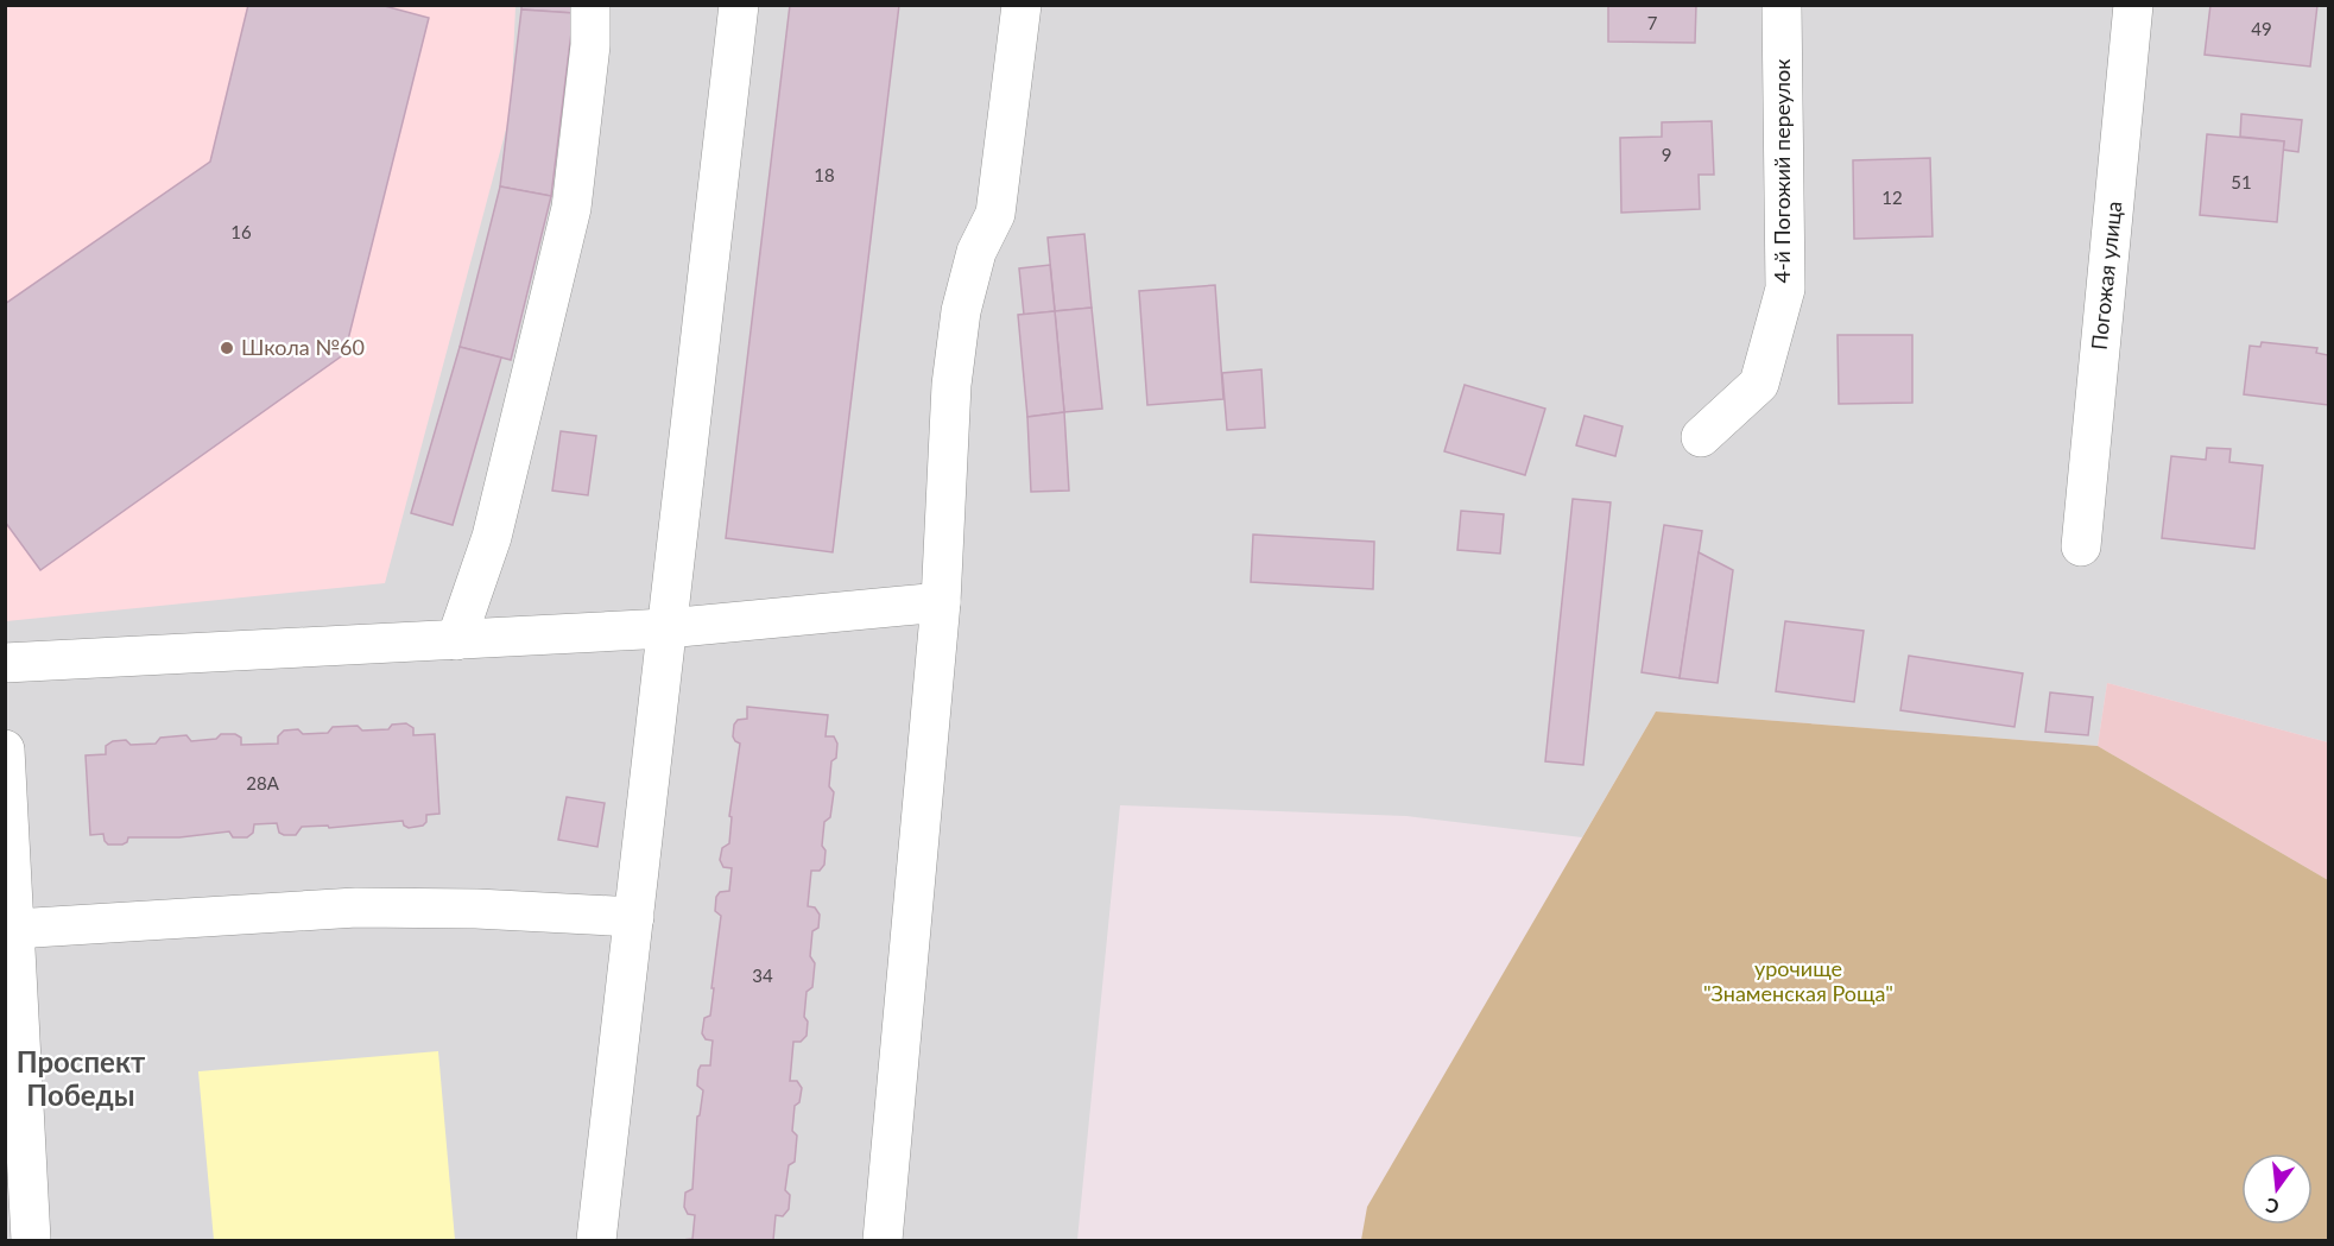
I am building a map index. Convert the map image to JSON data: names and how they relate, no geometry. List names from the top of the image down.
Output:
{
  "streets": {
    "street": ["4-й Погожий переулок", "Погожая улица"]
  },
  "districts": ["Проспект Победы"],
  "parks": ["урочище \"Знаменская Роща\""],
  "places": ["Школа №60"],
  "house_numbers": [
    "7",
    "49",
    "9",
    "18",
    "51",
    "12",
    "16",
    "28А",
    "34"
  ],
  "north": "bottom"
}
